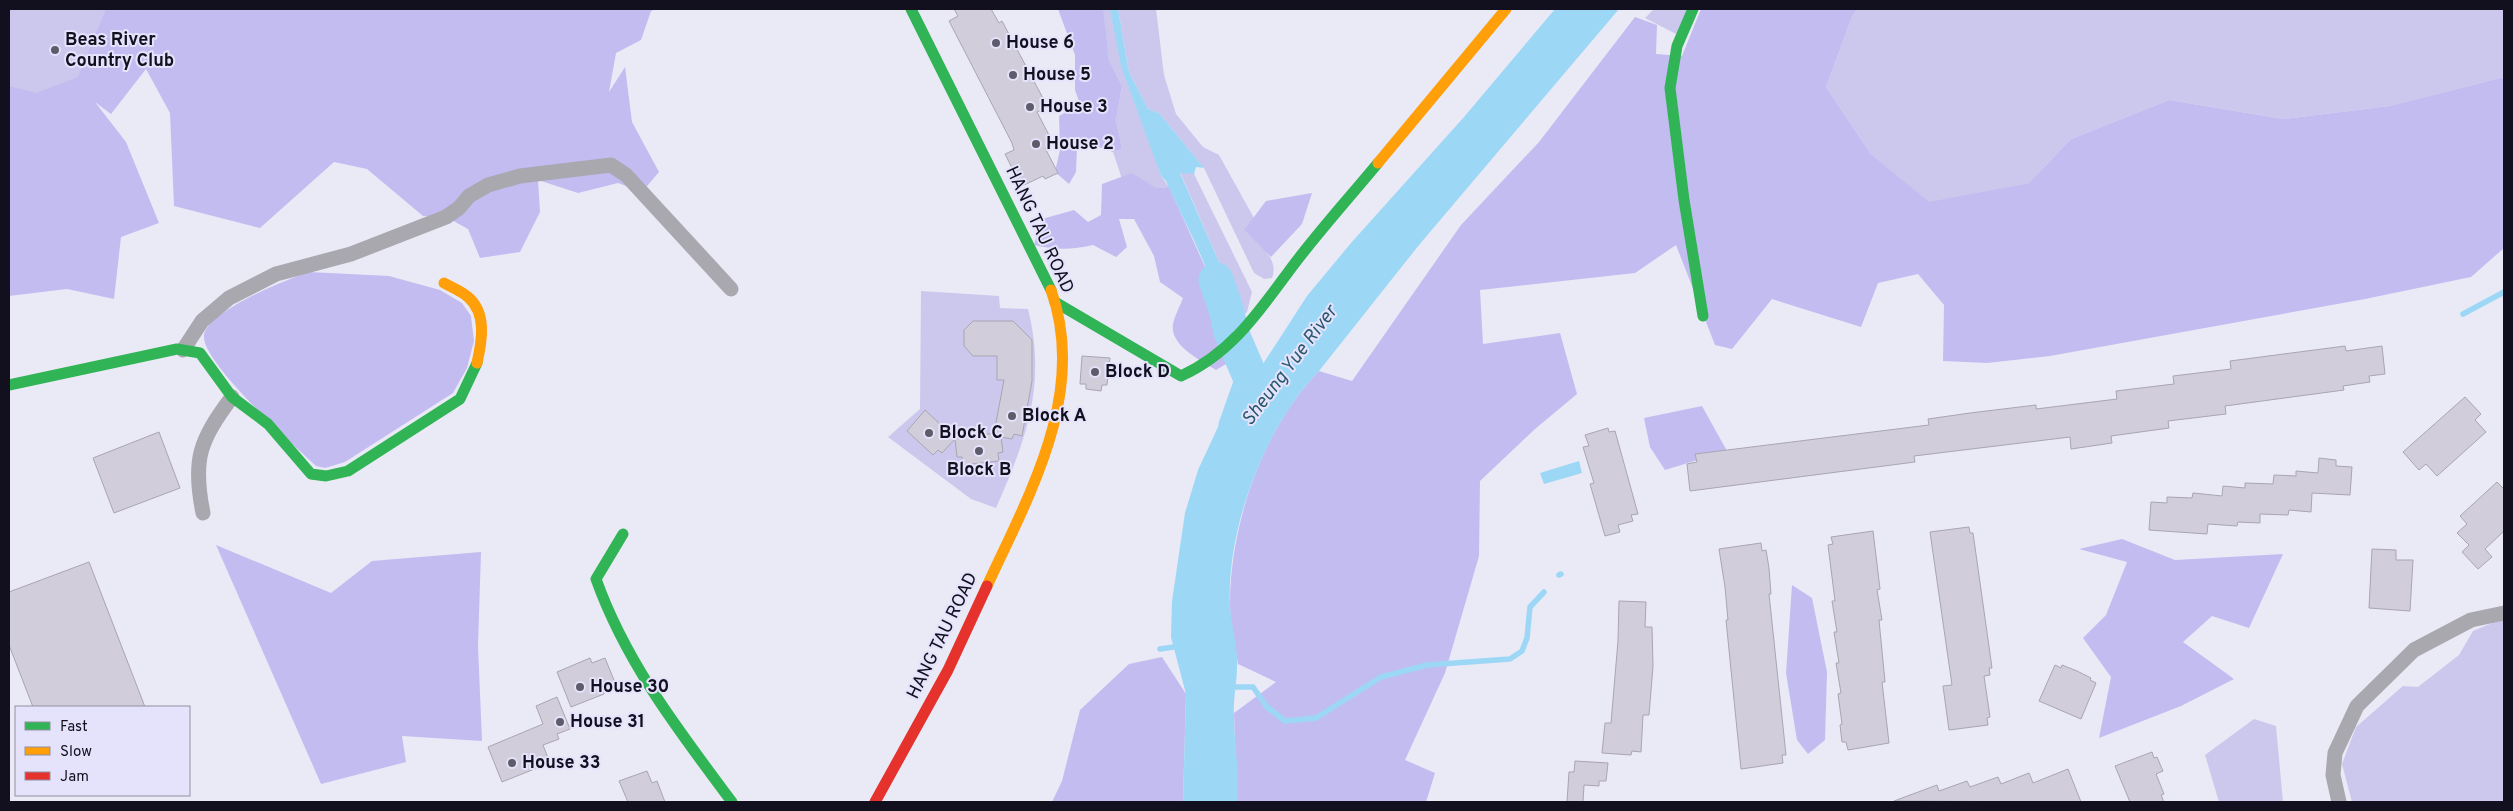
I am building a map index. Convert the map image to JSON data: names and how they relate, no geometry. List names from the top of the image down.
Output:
{
  "streets": {
    "street": ["HANG TAU ROAD"]
  },
  "water": ["Sheung Yue River"],
  "places": [
    "House 6",
    "Beas River Country Club",
    "House 5",
    "House 3",
    "House 2",
    "Block D",
    "Block A",
    "Block C",
    "Block B",
    "House 30",
    "House 31",
    "House 33"
  ],
  "legend": ["Fast", "Slow", "Jam"]
}
